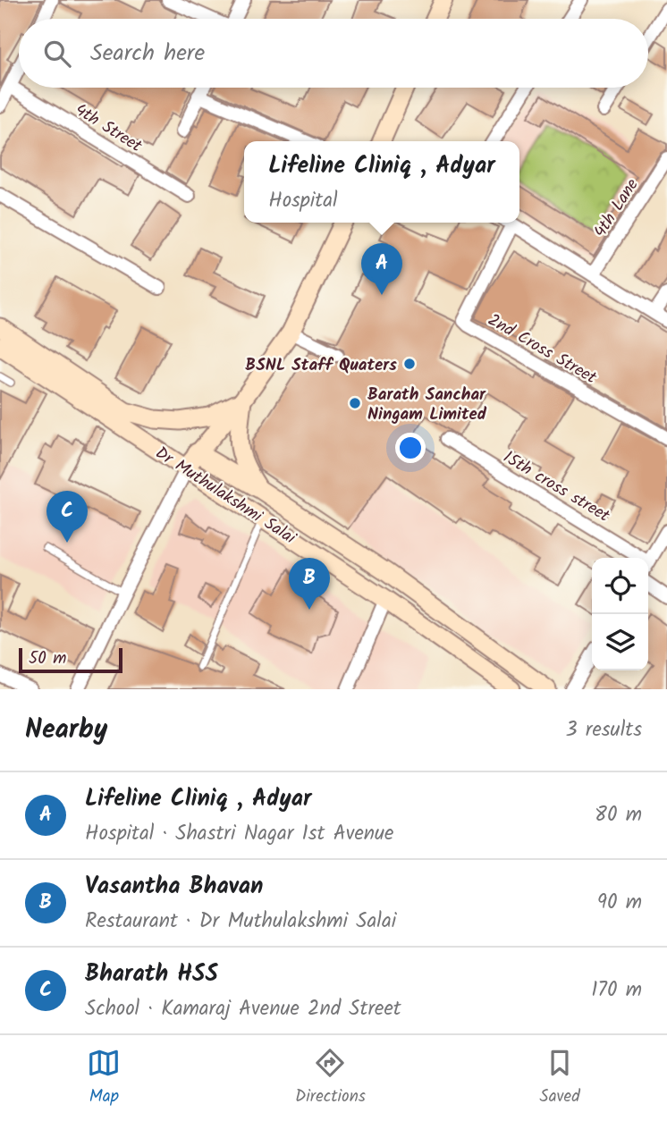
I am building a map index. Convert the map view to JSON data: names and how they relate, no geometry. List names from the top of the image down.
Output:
{
  "streets": {
    "main road": ["Dr Muthulakshmi Salai"],
    "street": [
      "4th Street",
      "4th Lane",
      "2nd Cross Street",
      "15th cross street"
    ]
  },
  "places": ["BSNL Staff Quaters", "Barath Sanchar Ningam Limited"],
  "scale_bar": "50 m",
  "page": {
    "search": "Search here",
    "popup": ["Lifeline Cliniq , Adyar", "Hospital"],
    "pins": ["A", "C", "B"],
    "scale": "50 m",
    "heading": ["Nearby", "3 results"],
    "list": [
      {
        "mark": "A",
        "name": "Lifeline Cliniq , Adyar",
        "note": "Hospital · Shastri Nagar 1st Avenue",
        "value": "80 m"
      },
      {
        "mark": "B",
        "name": "Vasantha Bhavan",
        "note": "Restaurant · Dr Muthulakshmi Salai",
        "value": "90 m"
      },
      {
        "mark": "C",
        "name": "Bharath HSS",
        "note": "School · Kamaraj Avenue 2nd Street",
        "value": "170 m"
      }
    ],
    "nav": ["Map", "Directions", "Saved"]
  }
}
